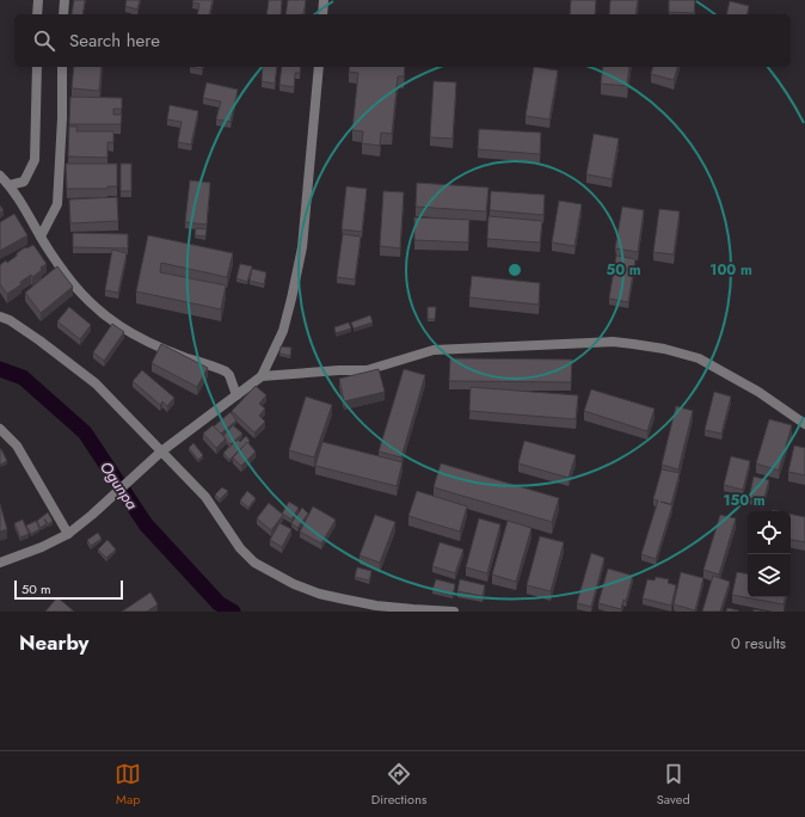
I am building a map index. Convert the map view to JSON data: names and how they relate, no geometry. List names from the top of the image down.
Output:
{
  "water": ["Ogunpa"],
  "scale_bar": "50 m",
  "page": {
    "search": "Search here",
    "scale": "50 m",
    "heading": ["Nearby", "0 results"],
    "nav": ["Map", "Directions", "Saved"]
  },
  "rings": ["50 m", "100 m", "150 m"]
}
